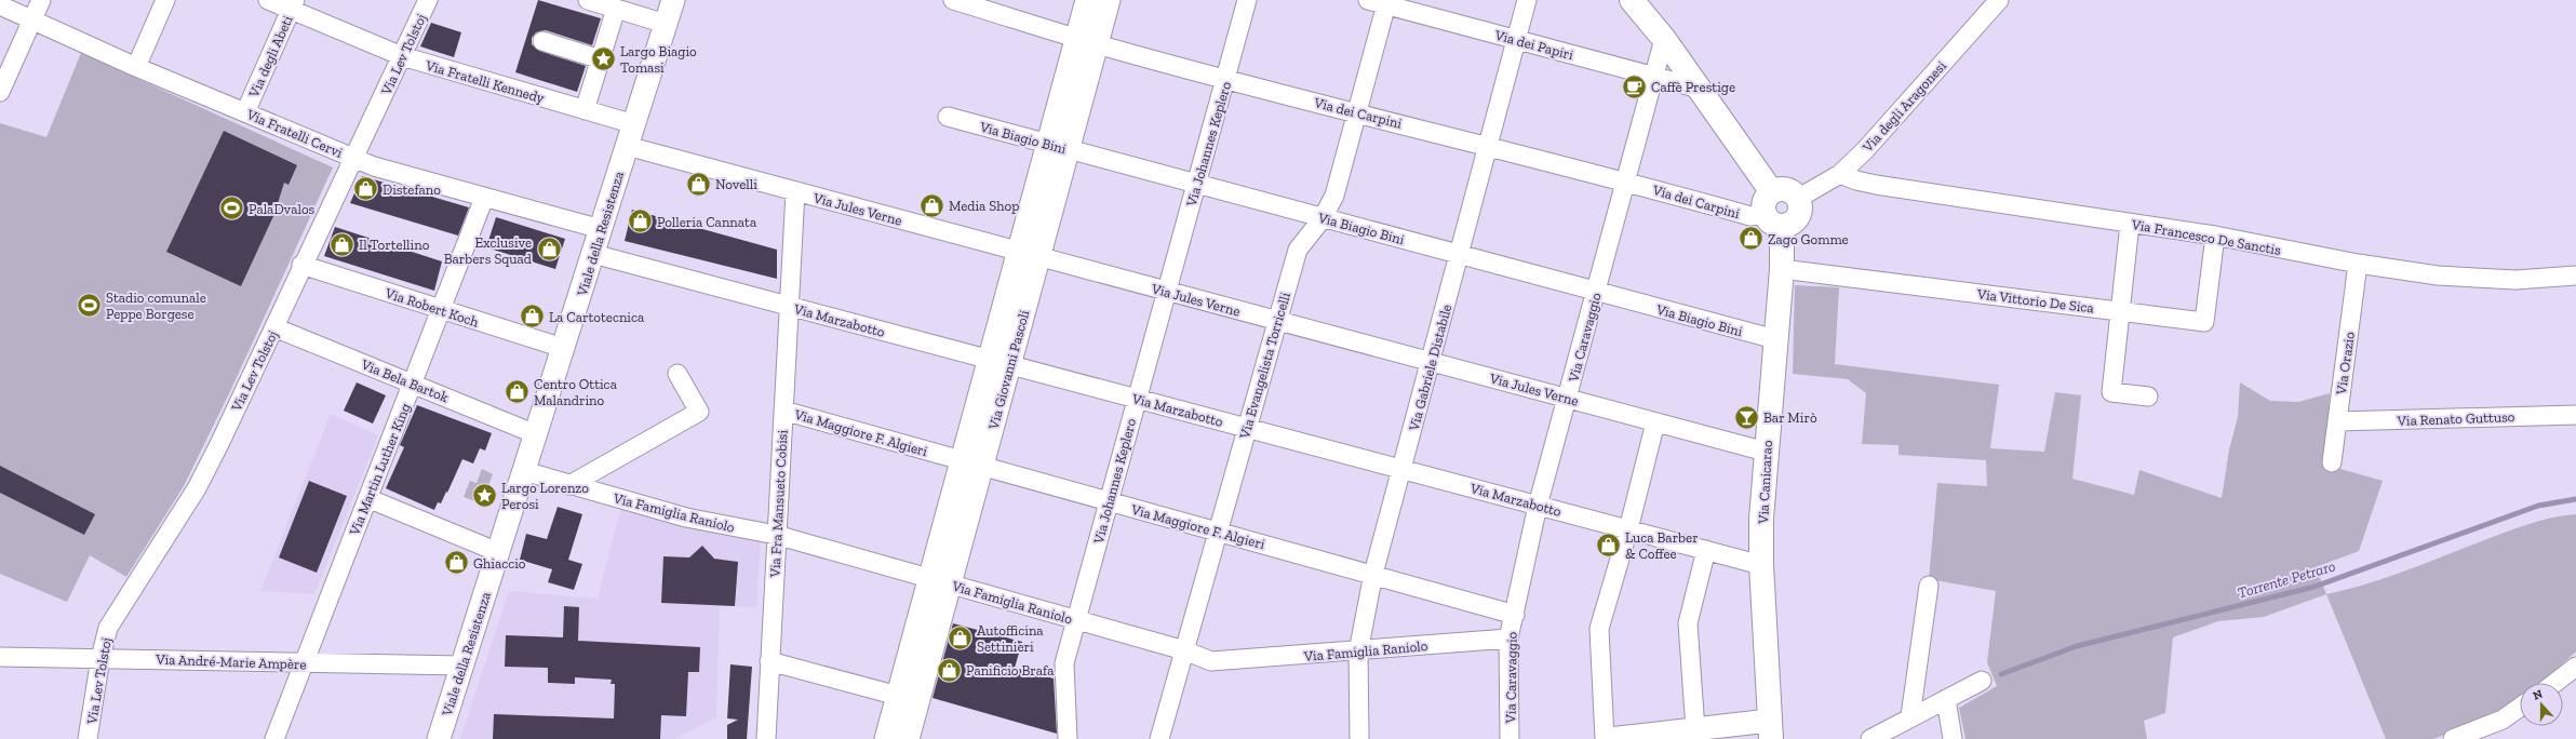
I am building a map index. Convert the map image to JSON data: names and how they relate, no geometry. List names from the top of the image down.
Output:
{
  "streets": {
    "main road": ["Via Canicarao"],
    "street": [
      "Via dei Papiri",
      "Via Lev Tolstoj",
      "Via degli Abeti",
      "Via Fratelli Kennedy",
      "Via degli Aragonesi",
      "Via dei Carpini",
      "Via Fratelli Cervi",
      "Via Biagio Bini",
      "Via Johannes Keplero",
      "Via Jules Verne",
      "Viale della Resistenza",
      "Via Francesco De Sanctis",
      "Via Vittorio De Sica",
      "Via Robert Koch",
      "Via Marzabotto",
      "Via Caravaggio",
      "Via Orazio",
      "Via Evangelista Torricelli",
      "Via Gabriele Distabile",
      "Via Giovanni Pascoli",
      "Via Bela Bartok",
      "Via Renato Guttuso",
      "Via Maggiore F. Algieri",
      "Via Martin Luther King",
      "Via Fra Mansueto Cobisi",
      "Via Famiglia Raniolo",
      "Via André-Marie Ampère"
    ]
  },
  "crossings": [
    ["Via dei Papiri", "Via Caravaggio"],
    ["Via dei Papiri", "Via Evangelista Torricelli"],
    ["Via dei Papiri", "Via Gabriele Distabile"],
    ["Via Lev Tolstoj", "Via Fratelli Kennedy"],
    ["Via Lev Tolstoj", "Via Fratelli Cervi"],
    ["Via Lev Tolstoj", "Via Robert Koch"],
    ["Via Lev Tolstoj", "Via Bela Bartok"],
    ["Via Lev Tolstoj", "Via André-Marie Ampère"],
    ["Via degli Abeti", "Via Fratelli Kennedy"],
    ["Via degli Abeti", "Via Fratelli Cervi"],
    ["Via Fratelli Kennedy", "Viale della Resistenza"],
    ["Via degli Aragonesi", "Via Francesco De Sanctis"],
    ["Via dei Carpini", "Via Johannes Keplero"],
    ["Via dei Carpini", "Via Caravaggio"],
    ["Via dei Carpini", "Via Evangelista Torricelli"],
    ["Via dei Carpini", "Via Gabriele Distabile"],
    ["Via dei Carpini", "Via Giovanni Pascoli"],
    ["Via dei Carpini", "Via Canicarao"],
    ["Via Fratelli Cervi", "Viale della Resistenza"],
    ["Via Fratelli Cervi", "Via Martin Luther King"],
    ["Via Biagio Bini", "Via Johannes Keplero"],
    ["Via Biagio Bini", "Via Caravaggio"],
    ["Via Biagio Bini", "Via Evangelista Torricelli"],
    ["Via Biagio Bini", "Via Gabriele Distabile"],
    ["Via Biagio Bini", "Via Giovanni Pascoli"],
    ["Via Biagio Bini", "Via Canicarao"],
    ["Via Johannes Keplero", "Via Jules Verne"],
    ["Via Johannes Keplero", "Via Marzabotto"],
    ["Via Johannes Keplero", "Via Maggiore F. Algieri"],
    ["Via Johannes Keplero", "Via Famiglia Raniolo"],
    ["Via Jules Verne", "Viale della Resistenza"],
    ["Via Jules Verne", "Via Caravaggio"],
    ["Via Jules Verne", "Via Evangelista Torricelli"],
    ["Via Jules Verne", "Via Gabriele Distabile"],
    ["Via Jules Verne", "Via Giovanni Pascoli"],
    ["Via Jules Verne", "Via Canicarao"],
    ["Via Jules Verne", "Via Fra Mansueto Cobisi"],
    ["Viale della Resistenza", "Via Robert Koch"],
    ["Viale della Resistenza", "Via Marzabotto"],
    ["Viale della Resistenza", "Via Bela Bartok"],
    ["Viale della Resistenza", "Via Famiglia Raniolo"],
    ["Viale della Resistenza", "Via André-Marie Ampère"],
    ["Via Francesco De Sanctis", "Via Vittorio De Sica"],
    ["Via Francesco De Sanctis", "Via Orazio"],
    ["Via Vittorio De Sica", "Via Canicarao"],
    ["Via Robert Koch", "Via Martin Luther King"],
    ["Via Marzabotto", "Via Caravaggio"],
    ["Via Marzabotto", "Via Evangelista Torricelli"],
    ["Via Marzabotto", "Via Gabriele Distabile"],
    ["Via Marzabotto", "Via Giovanni Pascoli"],
    ["Via Marzabotto", "Via Canicarao"],
    ["Via Marzabotto", "Via Fra Mansueto Cobisi"],
    ["Via Caravaggio", "Via Maggiore F. Algieri"],
    ["Via Caravaggio", "Via Famiglia Raniolo"],
    ["Via Orazio", "Via Renato Guttuso"],
    ["Via Evangelista Torricelli", "Via Maggiore F. Algieri"],
    ["Via Evangelista Torricelli", "Via Famiglia Raniolo"],
    ["Via Gabriele Distabile", "Via Maggiore F. Algieri"],
    ["Via Gabriele Distabile", "Via Famiglia Raniolo"],
    ["Via Giovanni Pascoli", "Via Maggiore F. Algieri"],
    ["Via Giovanni Pascoli", "Via Famiglia Raniolo"],
    ["Via Bela Bartok", "Via Martin Luther King"],
    ["Via Maggiore F. Algieri", "Via Fra Mansueto Cobisi"],
    ["Via Martin Luther King", "Via André-Marie Ampère"],
    ["Via Fra Mansueto Cobisi", "Via Famiglia Raniolo"]
  ],
  "water": ["Torrente Petraro"],
  "places": {
    "place": ["Largo Biagio Tomasi", "Largo Lorenzo Perosi"],
    "cafe": ["Caffè Prestige"],
    "shop": [
      "Novelli",
      "Distefano",
      "Media Shop",
      "Polleria Cannata",
      "Zago Gomme",
      "Il Tortellino",
      "Exclusive Barbers Squad",
      "La Cartotecnica",
      "Centro Ottica Malandrino",
      "Luca Barber & Coffee",
      "Ghiaccio",
      "Autofficina Settinieri",
      "Panificio Brafa"
    ],
    "sports": ["PalaDvalos", "Stadio comunale Peppe Borgese"],
    "bar": ["Bar Mirò"]
  },
  "north": "top"
}
